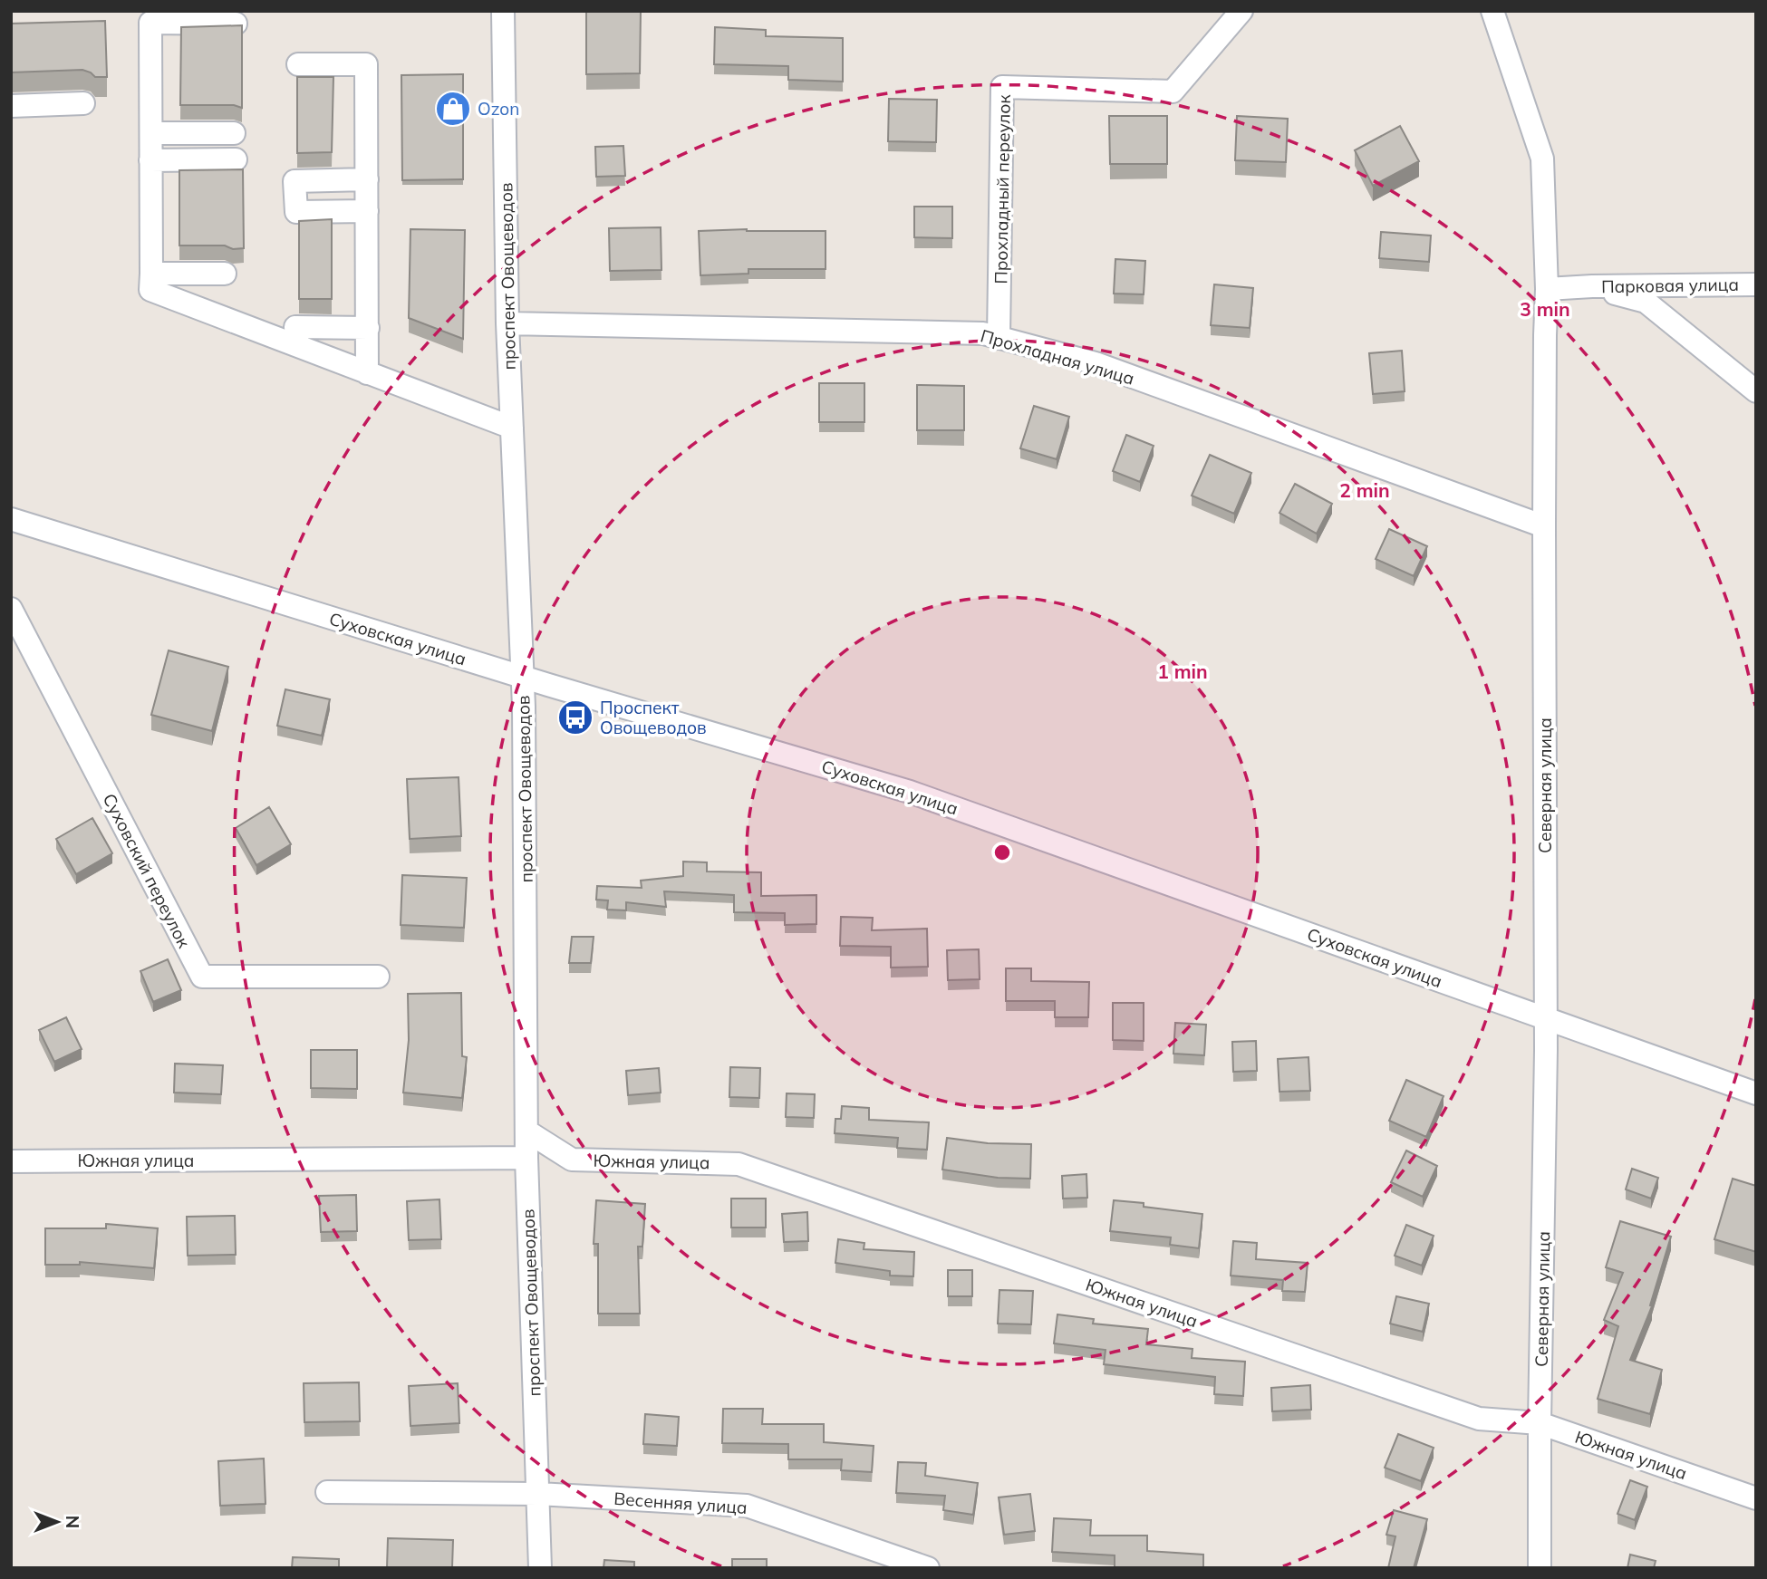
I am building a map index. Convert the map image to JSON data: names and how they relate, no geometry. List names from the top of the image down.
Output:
{
  "streets": {
    "street": [
      "Прохладный переулок",
      "проспект Овощеводов",
      "Парковая улица",
      "Прохладная улица",
      "Суховская улица",
      "Северная улица",
      "Суховский переулок",
      "Южная улица",
      "Весенняя улица"
    ]
  },
  "crossings": [
    ["Прохладный переулок", "Прохладная улица"],
    ["проспект Овощеводов", "Прохладная улица"],
    ["проспект Овощеводов", "Суховская улица"],
    ["проспект Овощеводов", "Южная улица"],
    ["проспект Овощеводов", "Весенняя улица"],
    ["Парковая улица", "Северная улица"],
    ["Прохладная улица", "Северная улица"],
    ["Суховская улица", "Северная улица"],
    ["Северная улица", "Южная улица"]
  ],
  "places": {
    "shop": ["Ozon"],
    "bus stop": ["Проспект Овощеводов"]
  },
  "north": "right",
  "rings": ["3 min", "2 min", "1 min"]
}
